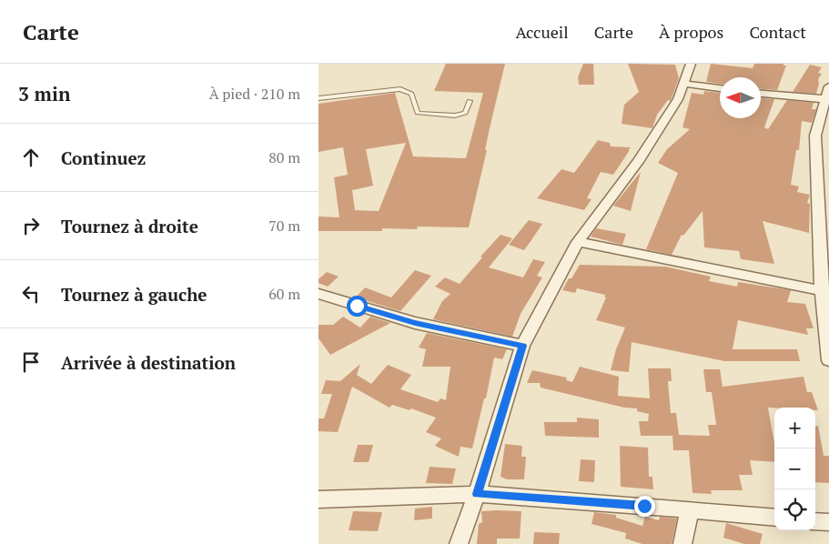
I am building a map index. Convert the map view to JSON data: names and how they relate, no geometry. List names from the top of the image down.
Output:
{
  "north": "left",
  "page": {
    "header": "Carte",
    "nav": [
      "Accueil",
      "Carte",
      "À propos",
      "Contact"
    ],
    "heading": ["3 min", "À pied · 210 m"],
    "list": [
      ["Continuez", "80 m"],
      ["Tournez à droite", "70 m"],
      ["Tournez à gauche", "60 m"],
      "Arrivée à destination"
    ],
    "map_buttons": ["+", "−"]
  }
}
